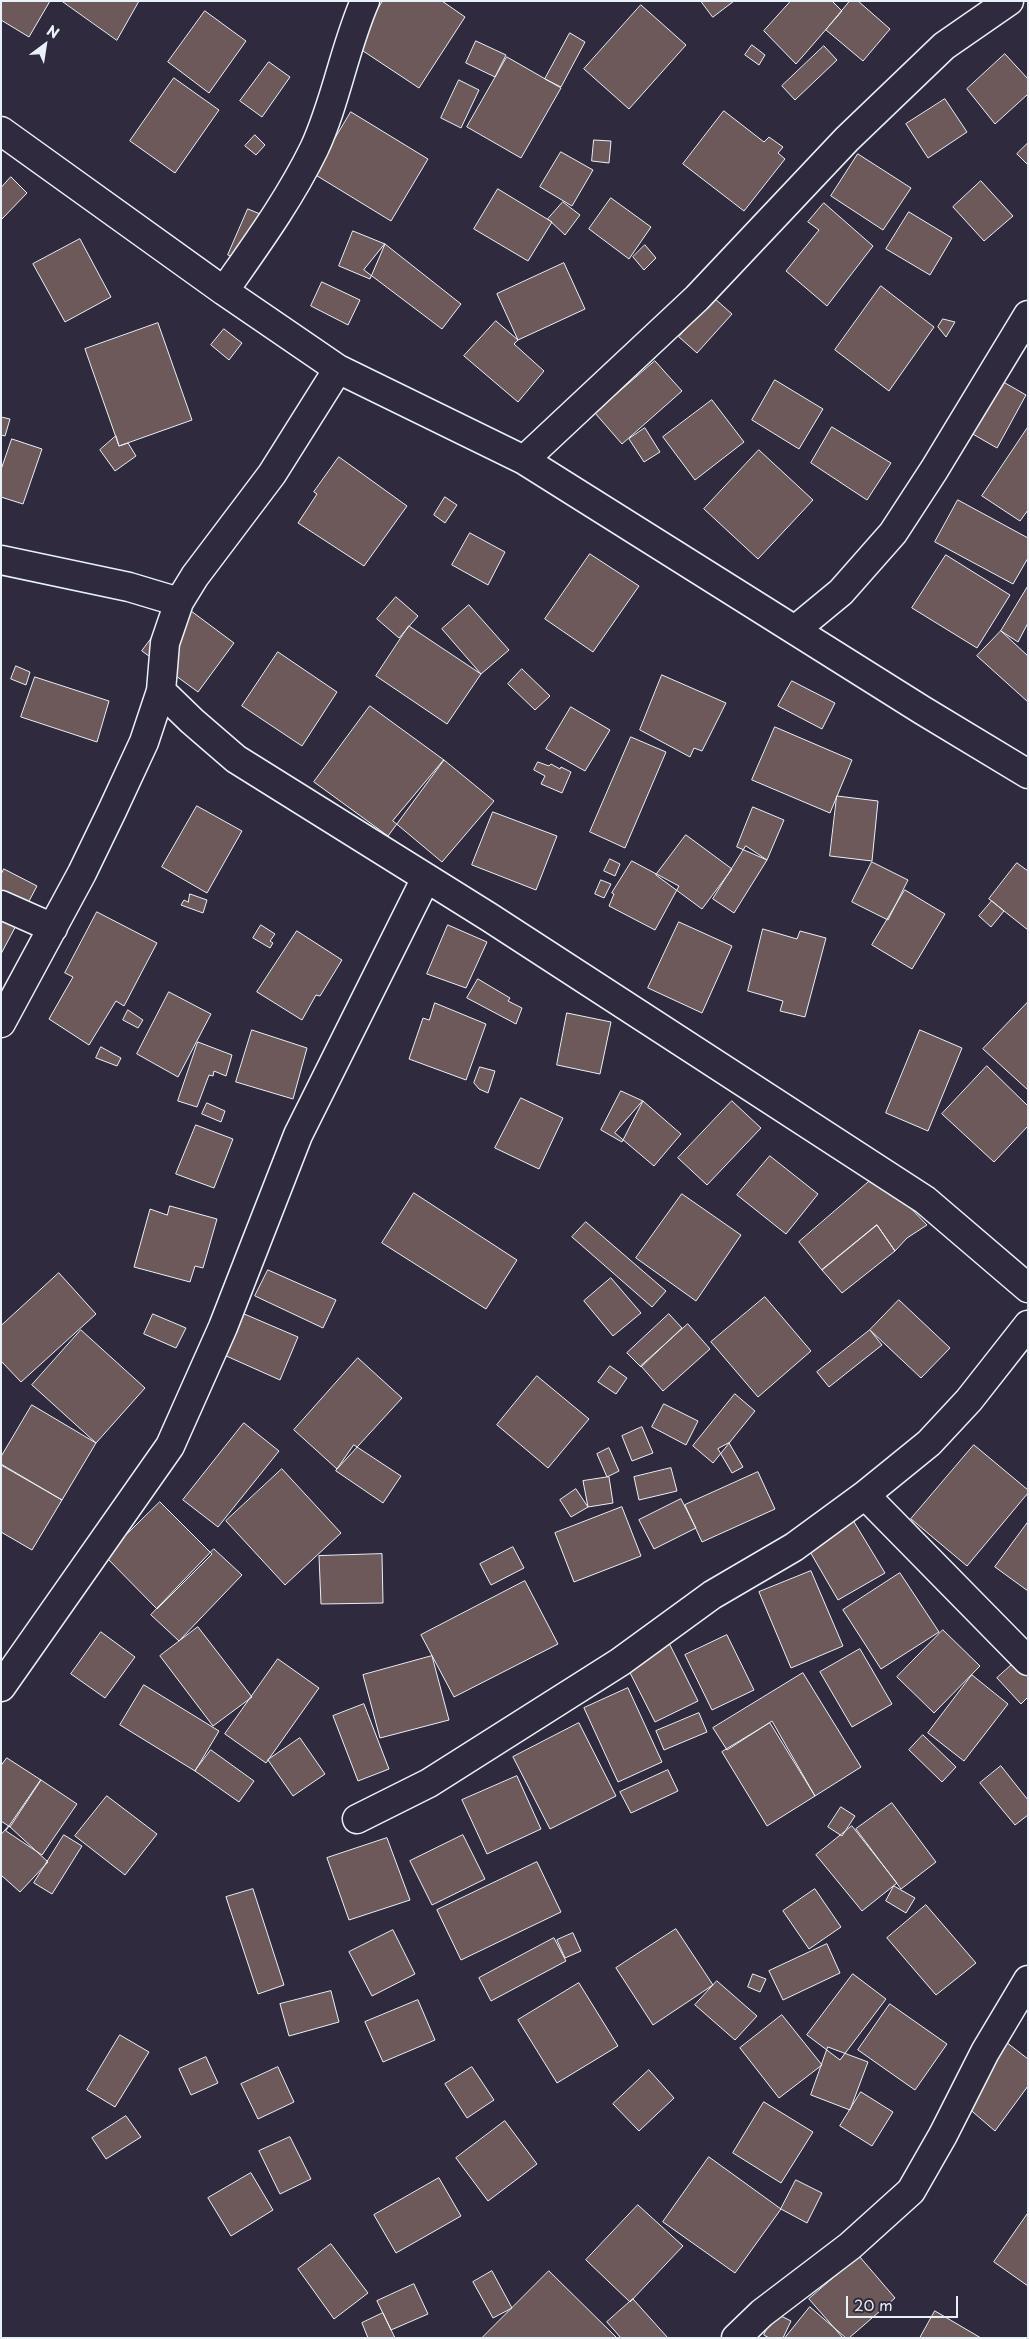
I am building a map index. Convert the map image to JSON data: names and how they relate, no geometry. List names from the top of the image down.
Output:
{
  "scale_bar": "20 m",
  "north": "top right"
}
